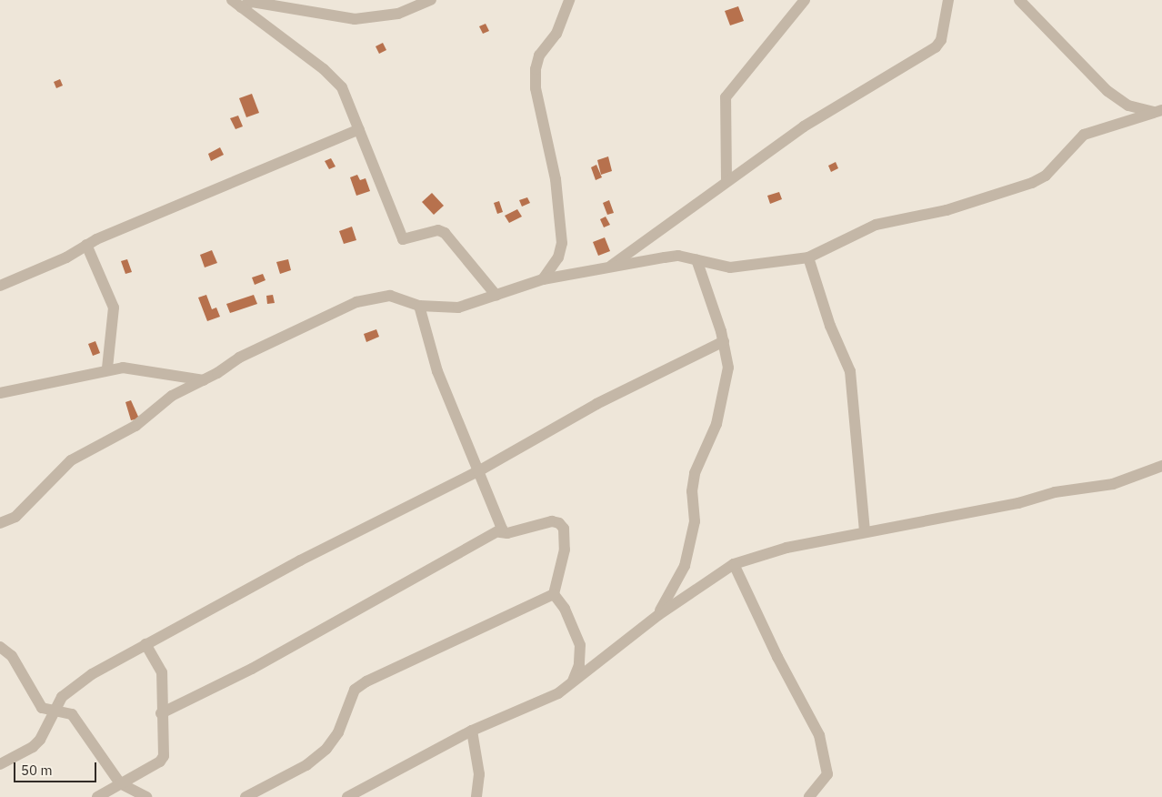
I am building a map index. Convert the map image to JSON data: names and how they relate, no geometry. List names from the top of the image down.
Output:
{
  "scale_bar": "50 m"
}
